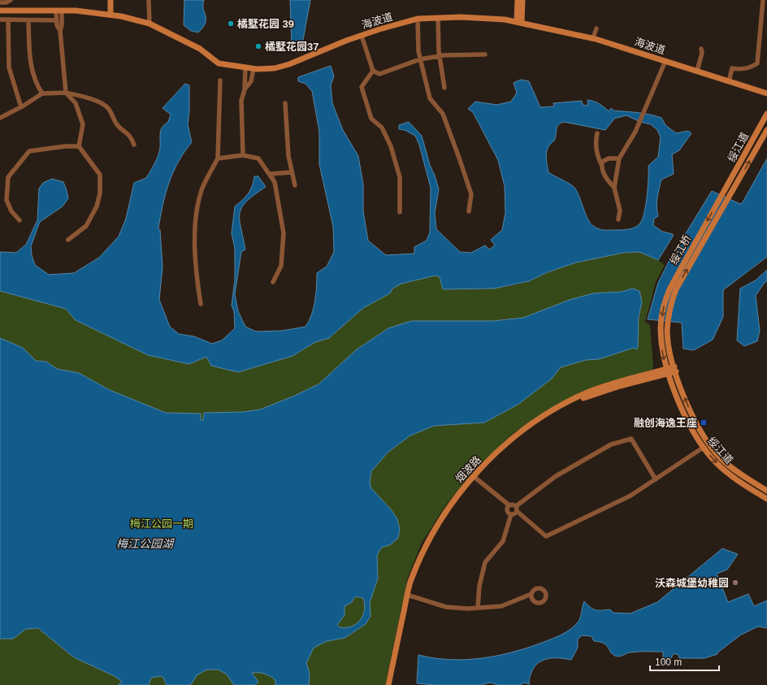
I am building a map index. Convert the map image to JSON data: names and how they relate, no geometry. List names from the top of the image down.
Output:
{
  "streets": {
    "main road": [
      "海波道",
      "绥江道",
      "绥江桥",
      "烟波路"
    ]
  },
  "crossings": [
    ["绥江道", "绥江桥"],
    ["绥江道", "烟波路"]
  ],
  "water": ["梅江公园湖"],
  "parks": ["梅江公园一期"],
  "places": {
    "other": ["橘墅花园 39", "橘墅花园37", "沃森城堡幼稚园"],
    "transit": ["融创海逸王座"]
  },
  "scale_bar": "100 m"
}
